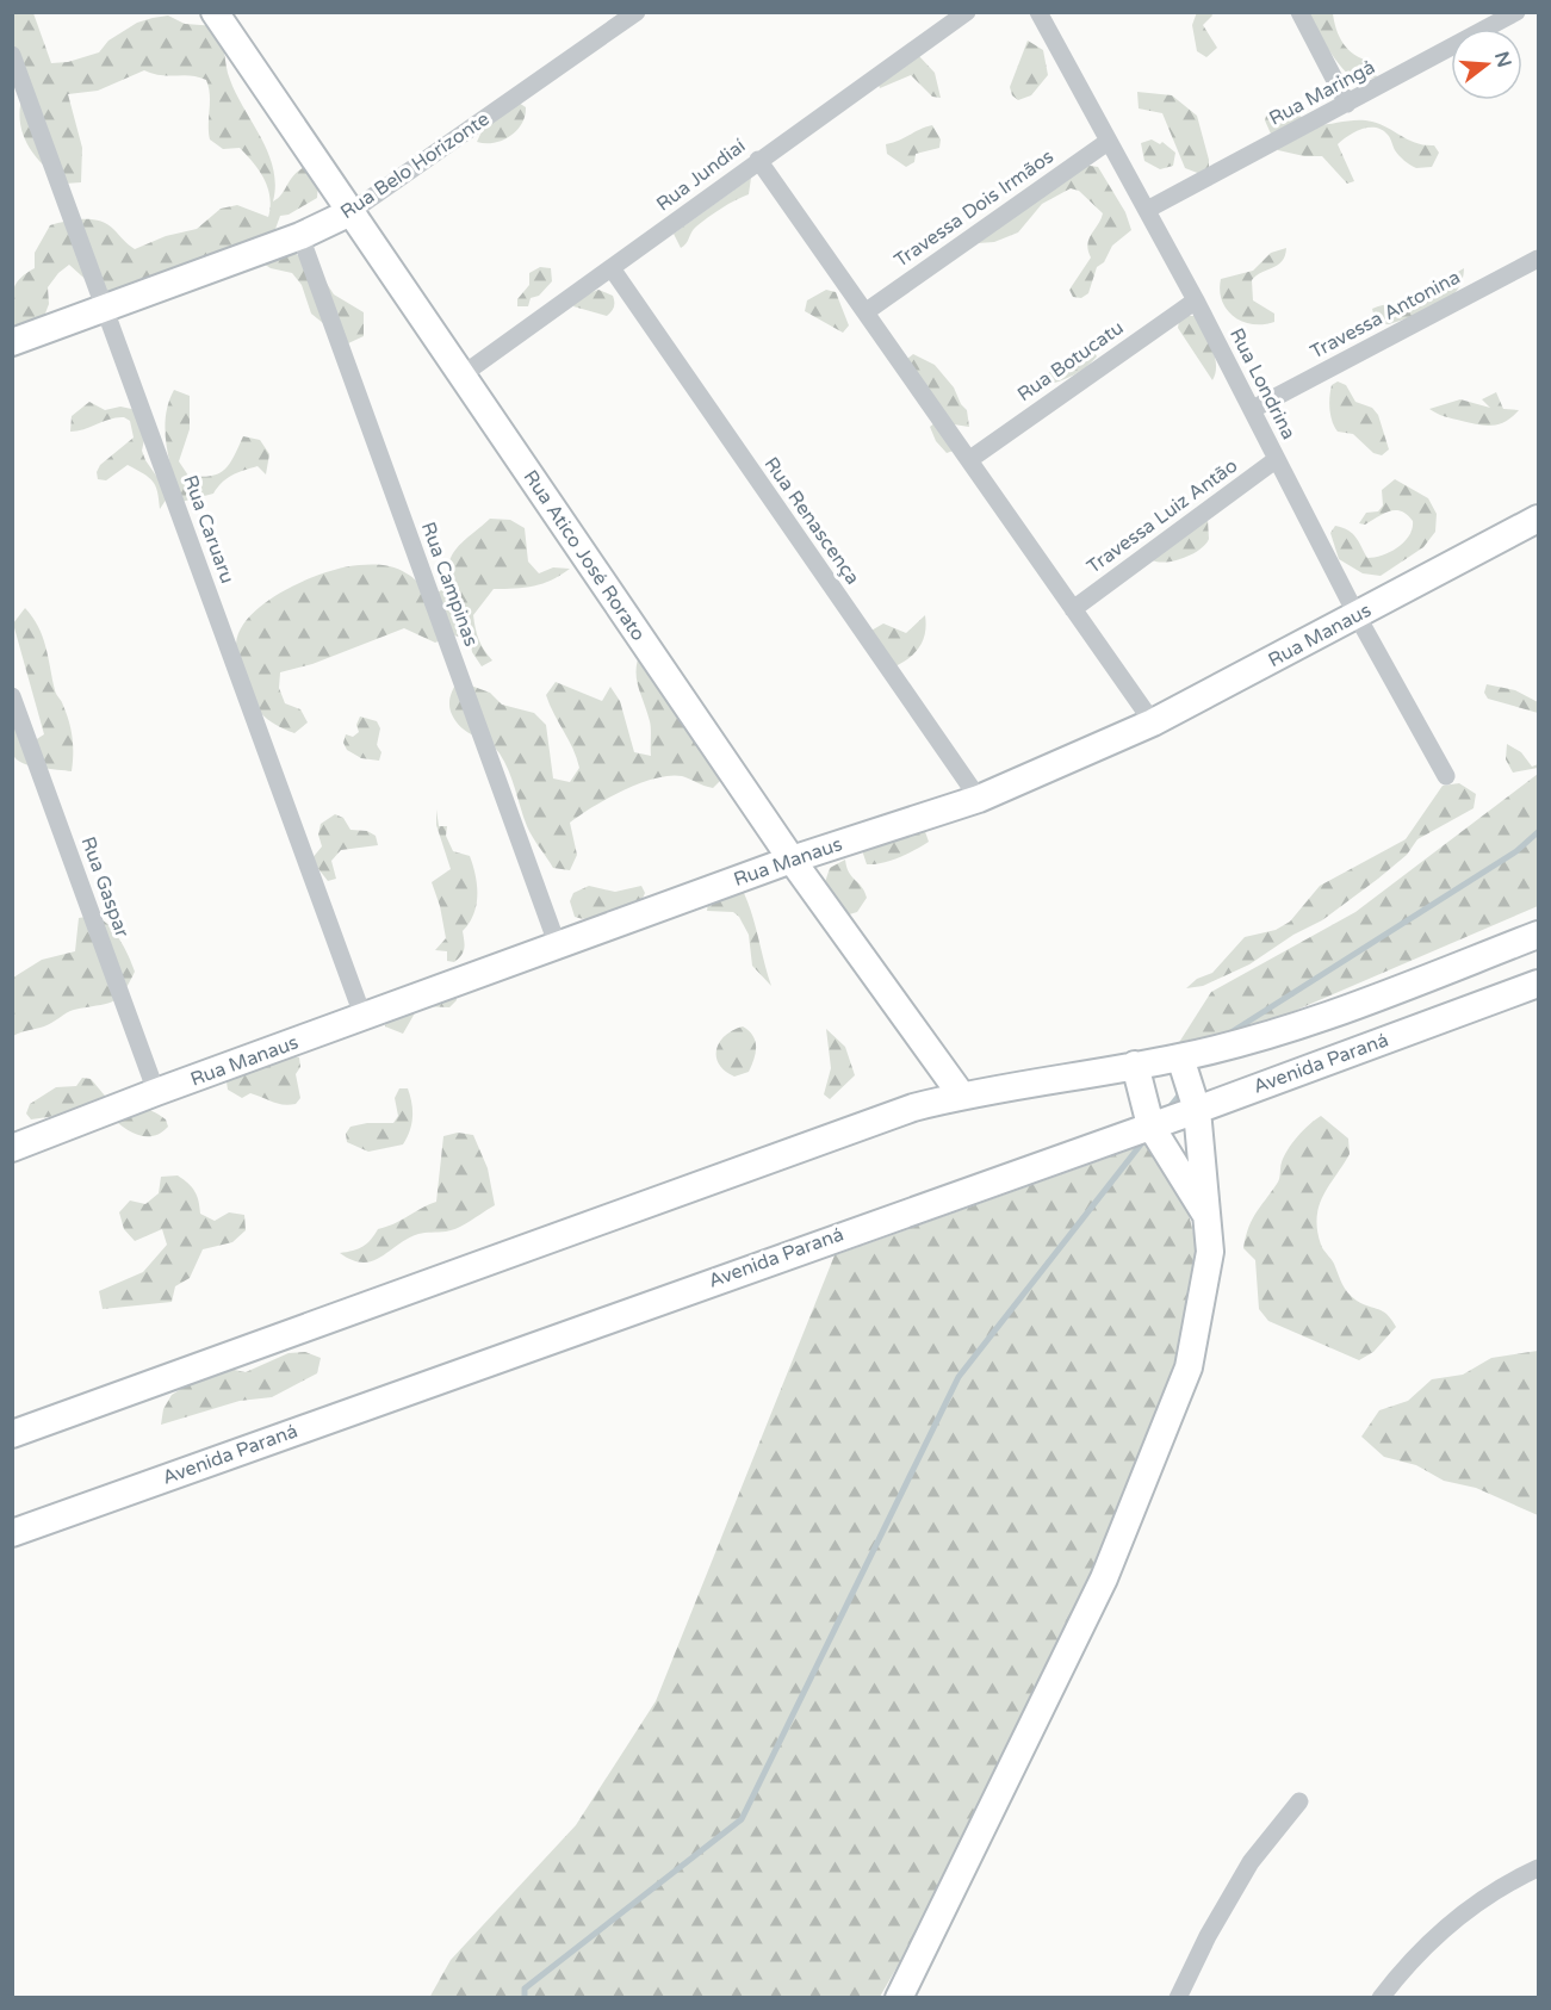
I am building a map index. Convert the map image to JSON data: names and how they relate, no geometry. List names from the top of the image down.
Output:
{
  "streets": {
    "street": [
      "Rua Maringá",
      "Rua Belo Horizonte",
      "Rua Jundiaí",
      "Travessa Dois Irmãos",
      "Travessa Antonina",
      "Rua Botucatu",
      "Rua Londrina",
      "Travessa Luiz Antão",
      "Rua Renascença",
      "Rua Caruaru",
      "Rua Atico José Rorato",
      "Rua Campinas",
      "Rua Manaus",
      "Rua Gaspar",
      "Avenida Paraná"
    ]
  },
  "crossings": [
    ["Rua Maringá", "Rua Londrina"],
    ["Rua Belo Horizonte", "Rua Caruaru"],
    ["Rua Belo Horizonte", "Rua Atico José Rorato"],
    ["Rua Belo Horizonte", "Rua Campinas"],
    ["Rua Jundiaí", "Rua Renascença"],
    ["Rua Jundiaí", "Rua Atico José Rorato"],
    ["Travessa Dois Irmãos", "Rua Londrina"],
    ["Travessa Antonina", "Rua Londrina"],
    ["Rua Botucatu", "Rua Londrina"],
    ["Rua Londrina", "Travessa Luiz Antão"],
    ["Rua Londrina", "Rua Manaus"],
    ["Rua Renascença", "Rua Manaus"],
    ["Rua Caruaru", "Rua Manaus"],
    ["Rua Atico José Rorato", "Rua Manaus"],
    ["Rua Campinas", "Rua Manaus"],
    ["Rua Manaus", "Rua Gaspar"]
  ],
  "north": "right"
}
